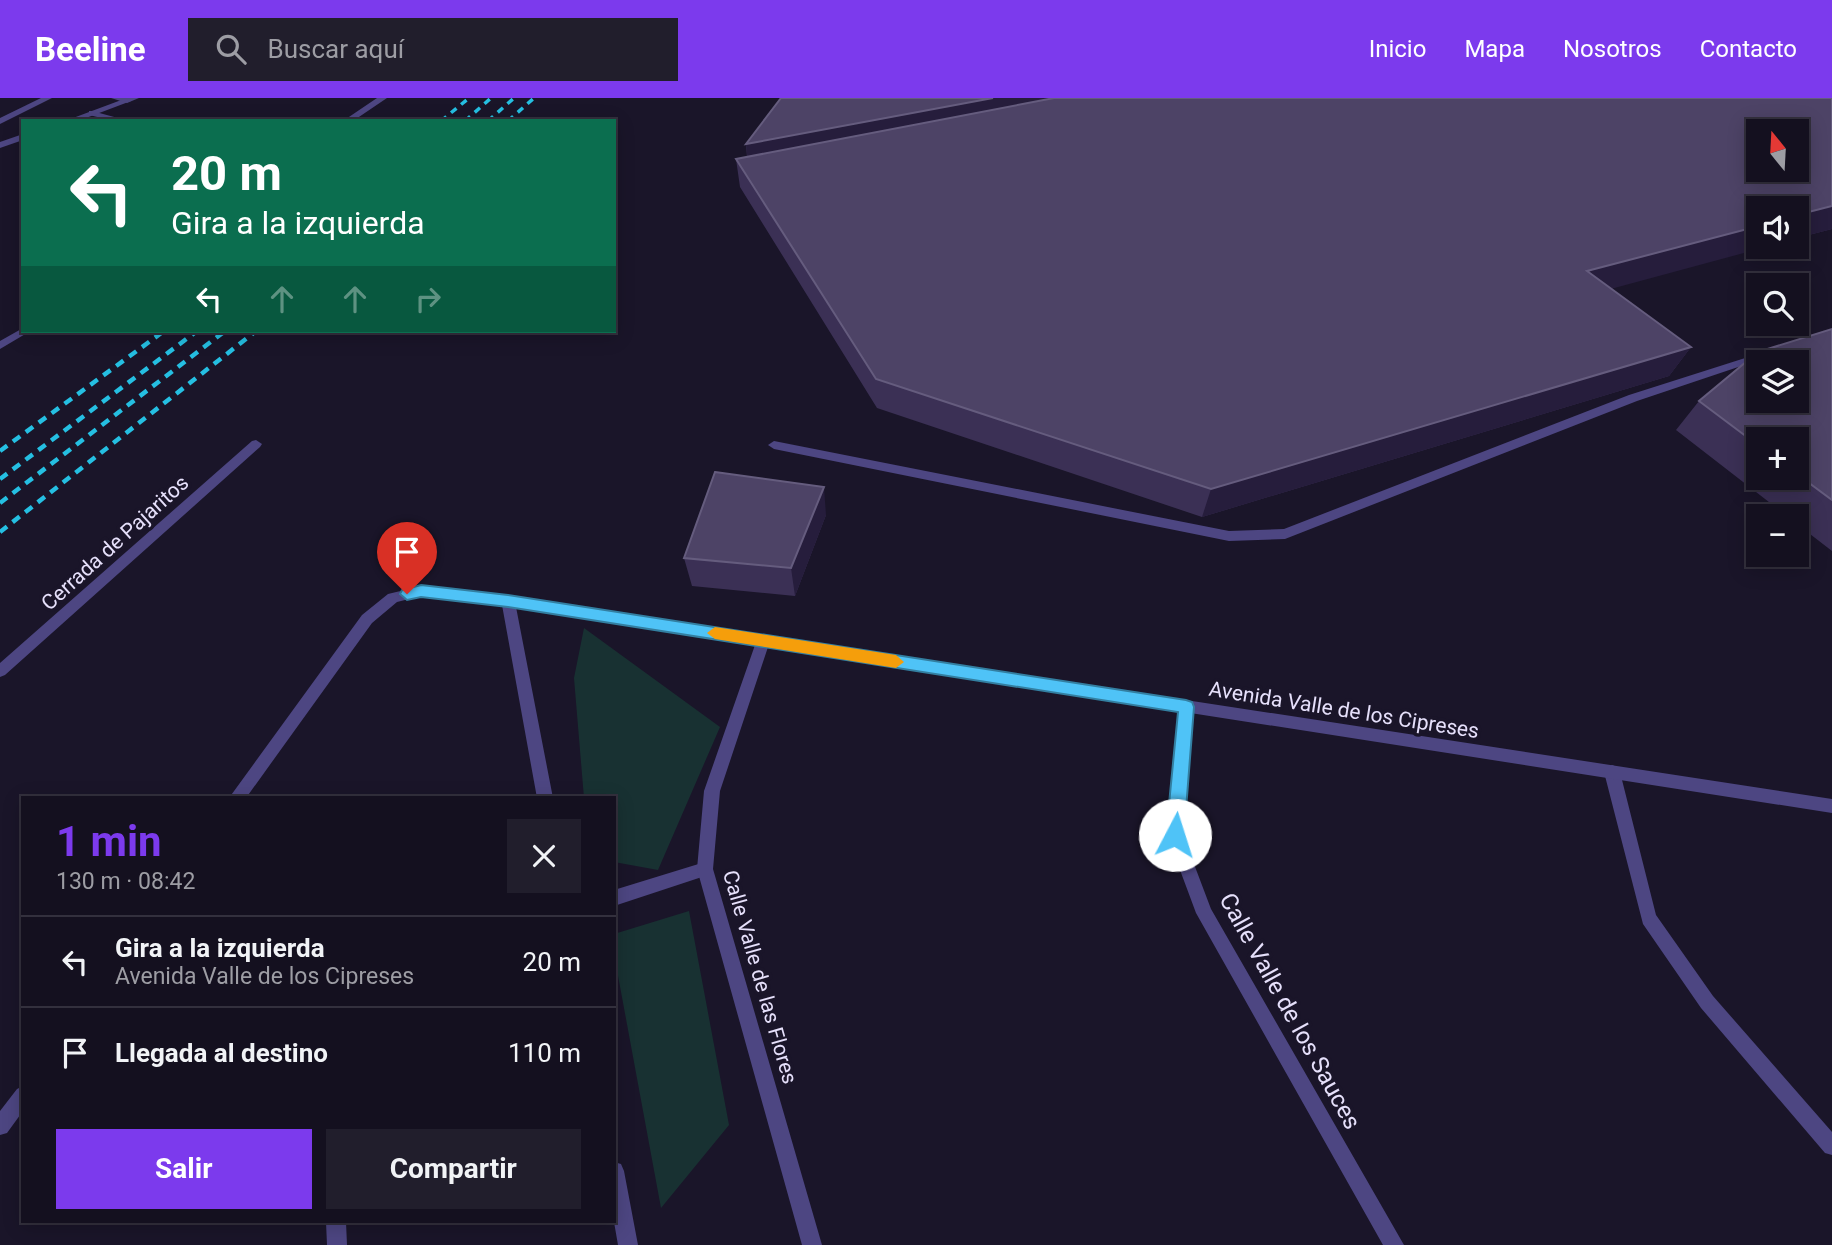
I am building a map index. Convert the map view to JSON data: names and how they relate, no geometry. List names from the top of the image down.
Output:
{
  "streets": {
    "street": [
      "Cerrada de Pajaritos",
      "Avenida Valle de los Cipreses",
      "Calle Valle de las Flores",
      "Calle Valle de los Sauces"
    ]
  },
  "crossings": [
    ["Avenida Valle de los Cipreses", "Calle Valle de las Flores"],
    ["Avenida Valle de los Cipreses", "Calle Valle de los Sauces"]
  ],
  "north": "top",
  "page": {
    "header": "Beeline",
    "search": "Buscar aquí",
    "nav": [
      "Inicio",
      "Mapa",
      "Nosotros",
      "Contacto"
    ],
    "map_buttons": ["+", "−"],
    "turn": ["20 m", "Gira a la izquierda"],
    "heading": ["1 min", "130 m · 08:42"],
    "list": [
      {
        "name": "Gira a la izquierda",
        "note": "Avenida Valle de los Cipreses",
        "value": "20 m"
      },
      {
        "name": "Llegada al destino",
        "value": "110 m"
      }
    ],
    "buttons": ["Salir", "Compartir"]
  }
}
